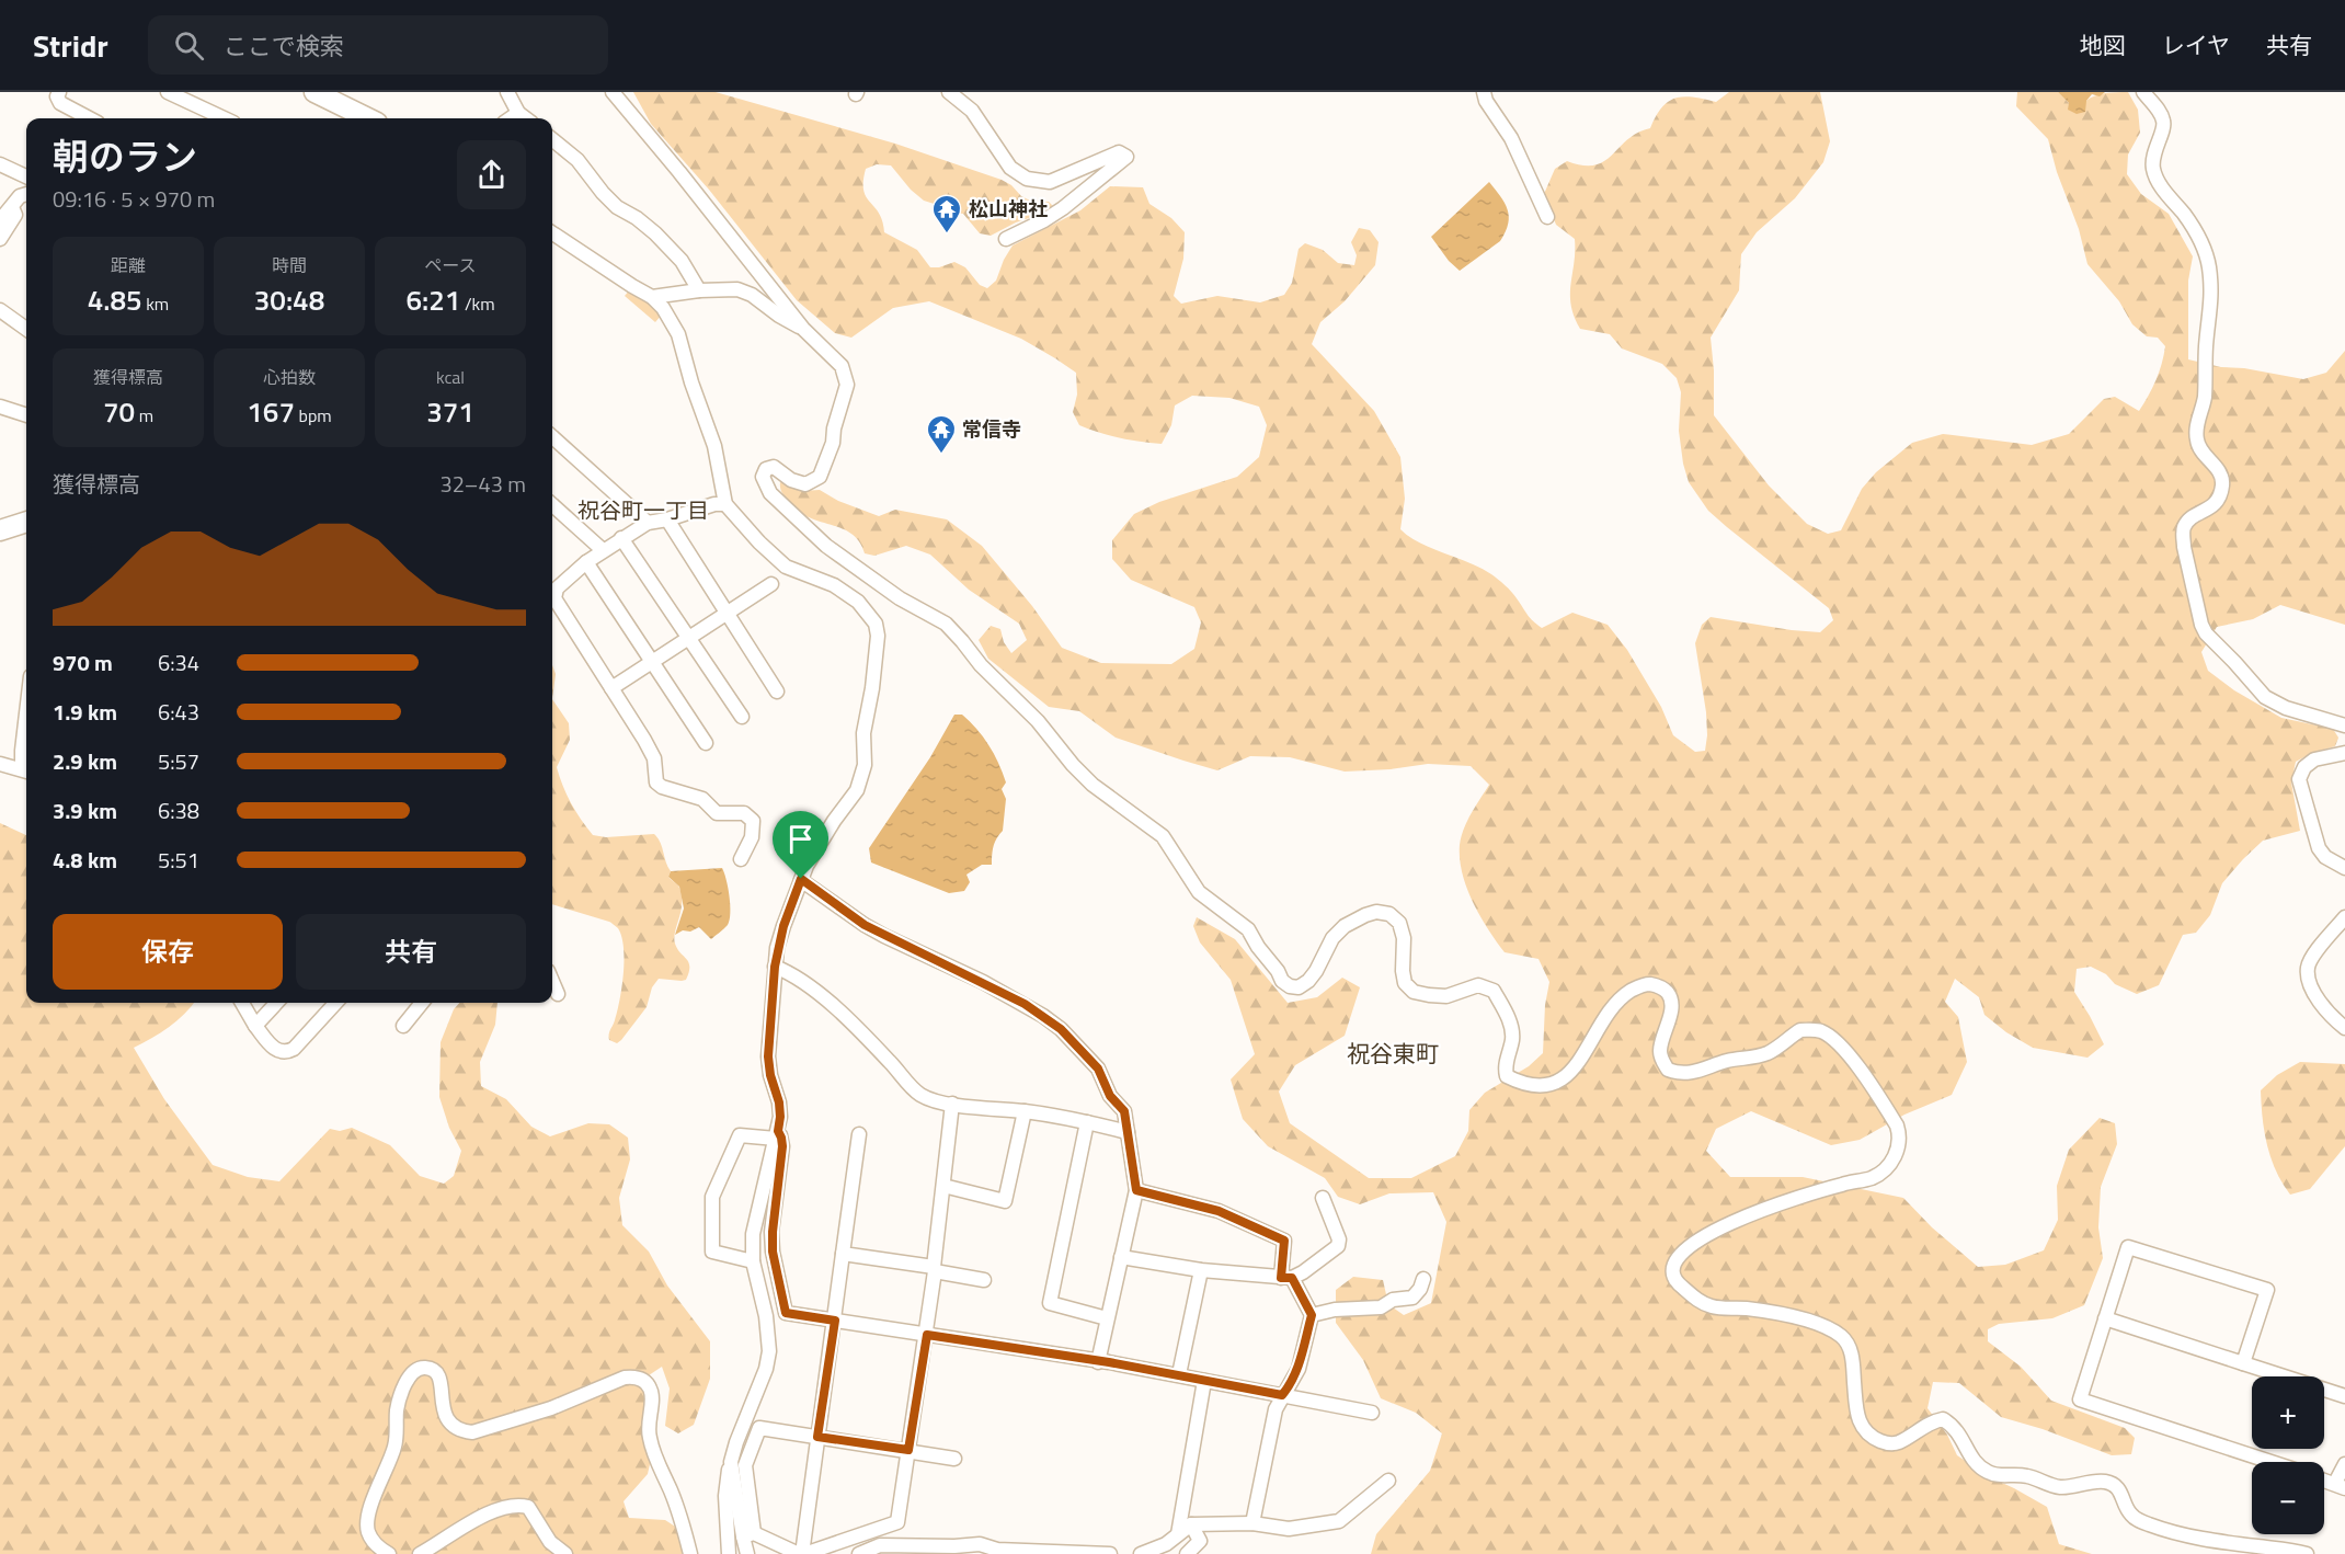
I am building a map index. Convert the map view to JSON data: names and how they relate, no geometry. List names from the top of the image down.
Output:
{
  "districts": ["祝谷町一丁目", "祝谷東町"],
  "places": {
    "temple": ["松山神社", "常信寺"]
  },
  "page": {
    "header": "Stridr",
    "search": "ここで検索",
    "nav": ["地図", "レイヤ", "共有"],
    "heading": ["朝のラン", "09:16 · 5 × 970 m"],
    "stats": [
      ["距離", "4.85 km"],
      ["時間", "30:48"],
      ["ペース", "6:21 /km"],
      ["獲得標高", "70 m"],
      ["心拍数", "167 bpm"],
      ["kcal", "371"]
    ],
    "chart": ["獲得標高", "32–43 m"],
    "list": [
      {
        "name": "970 m",
        "note": "6:34"
      },
      {
        "name": "1.9 km",
        "note": "6:43"
      },
      {
        "name": "2.9 km",
        "note": "5:57"
      },
      {
        "name": "3.9 km",
        "note": "6:38"
      },
      {
        "name": "4.8 km",
        "note": "5:51"
      }
    ],
    "buttons": ["保存", "共有"],
    "map_buttons": ["+", "−"]
  }
}
